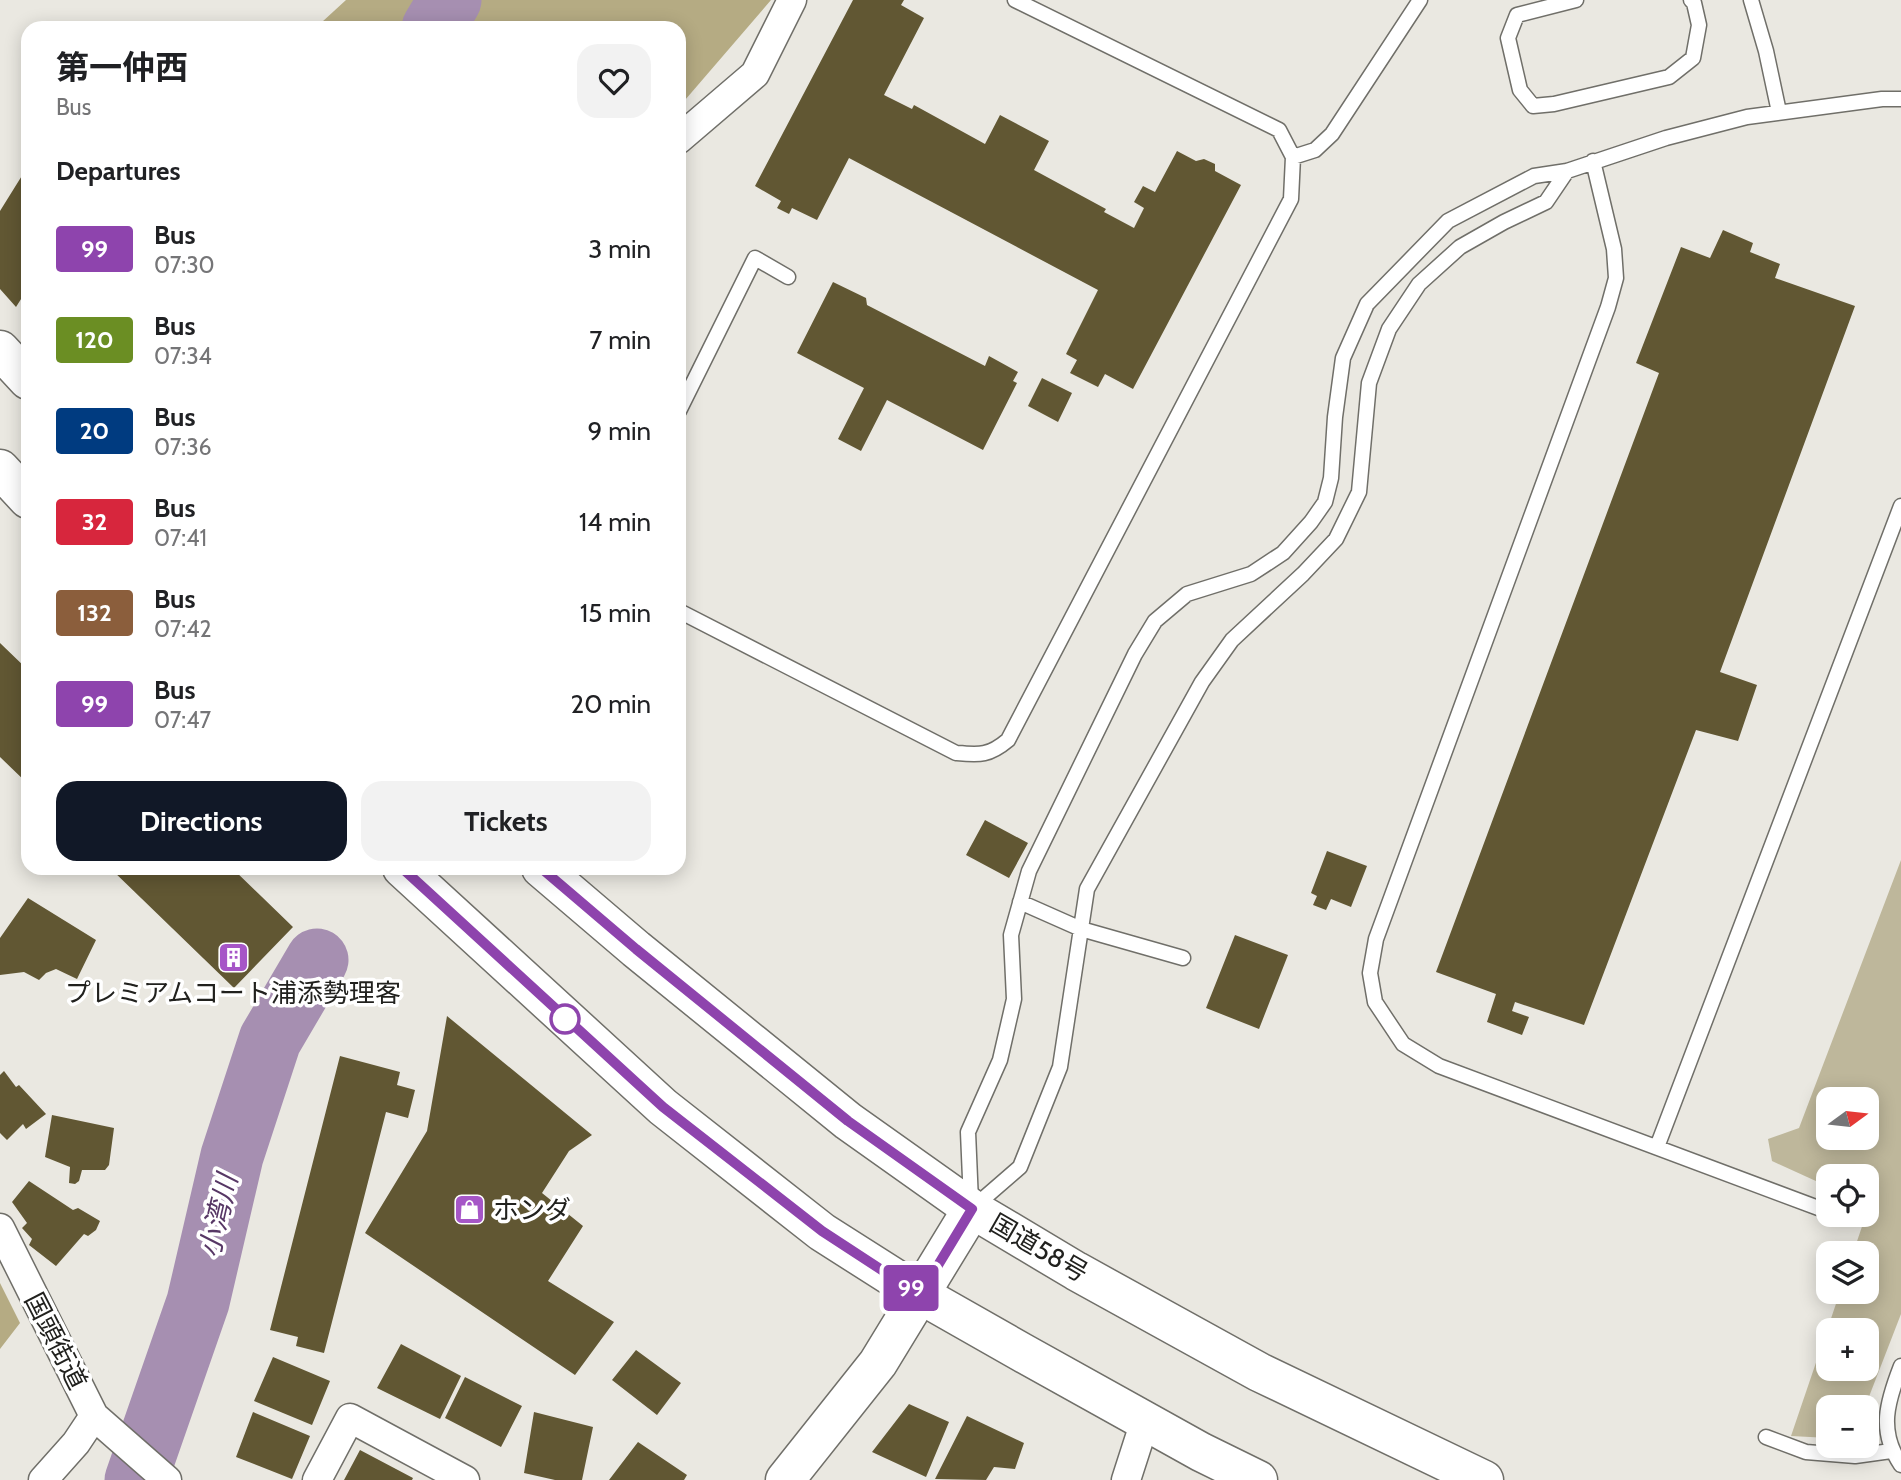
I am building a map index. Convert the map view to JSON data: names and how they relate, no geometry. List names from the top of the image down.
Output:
{
  "streets": {
    "main road": ["国道58号"],
    "street": ["国頭街道"]
  },
  "water": ["小湾川"],
  "places": {
    "building": ["プレミアムコート浦添勢理客"],
    "shop": ["ホンダ"]
  },
  "lines": ["bus line 99"],
  "north": "right",
  "page": {
    "on_map": "99",
    "heading": [
      ["第一仲西", "Bus"],
      "Departures"
    ],
    "list": [
      {
        "mark": "99",
        "name": "Bus",
        "note": "07:30",
        "value": "3 min"
      },
      {
        "mark": "120",
        "name": "Bus",
        "note": "07:34",
        "value": "7 min"
      },
      {
        "mark": "20",
        "name": "Bus",
        "note": "07:36",
        "value": "9 min"
      },
      {
        "mark": "32",
        "name": "Bus",
        "note": "07:41",
        "value": "14 min"
      },
      {
        "mark": "132",
        "name": "Bus",
        "note": "07:42",
        "value": "15 min"
      },
      {
        "mark": "99",
        "name": "Bus",
        "note": "07:47",
        "value": "20 min"
      }
    ],
    "buttons": ["Directions", "Tickets"],
    "map_buttons": ["+", "−"]
  }
}
